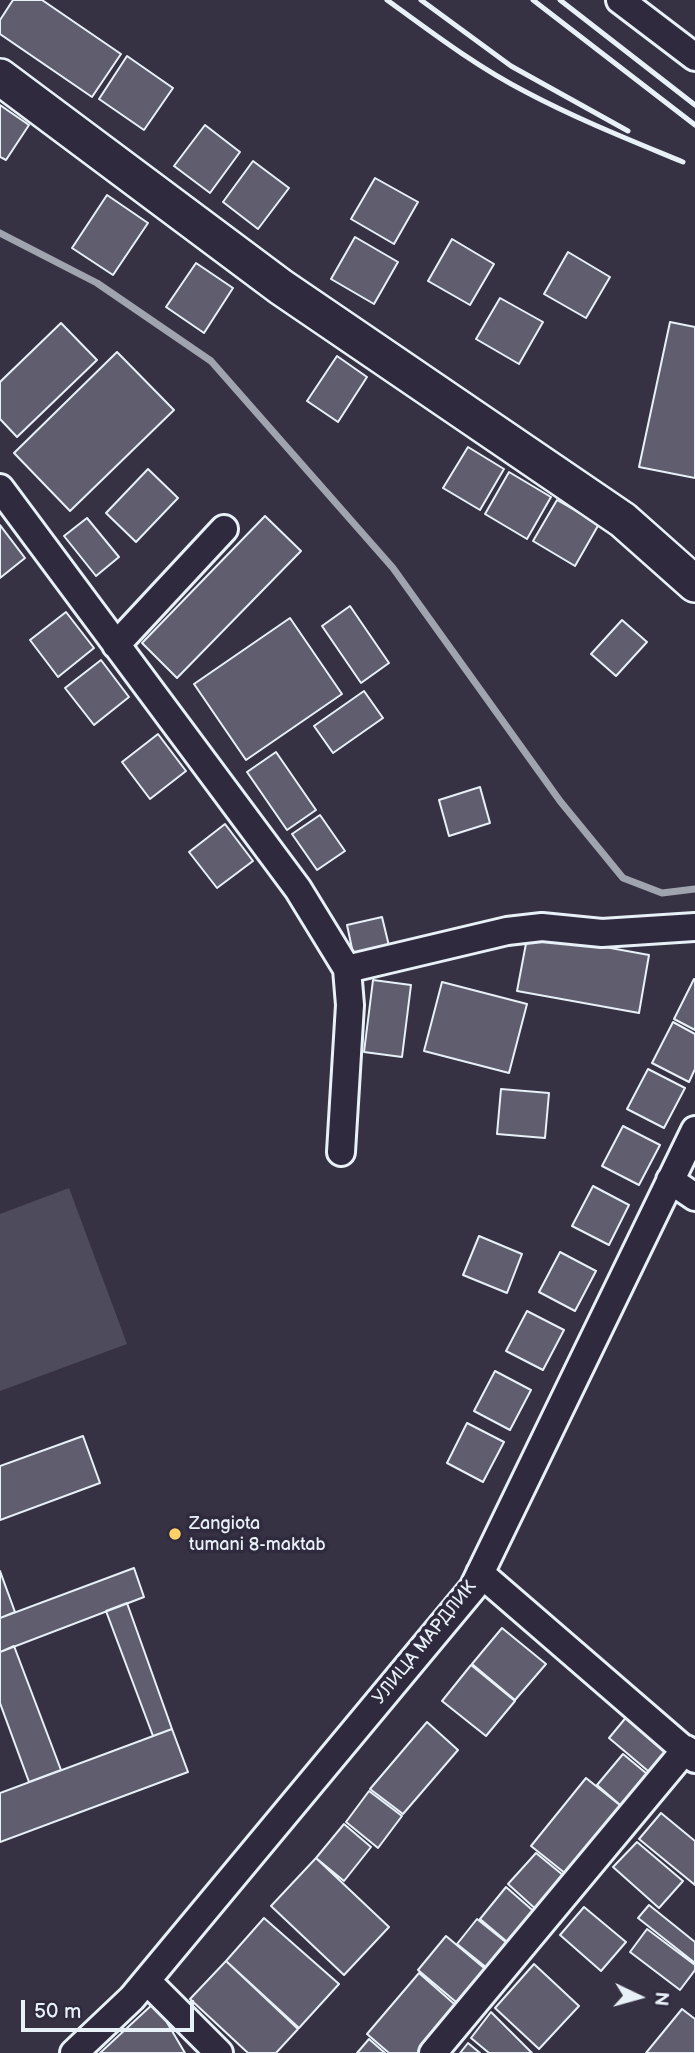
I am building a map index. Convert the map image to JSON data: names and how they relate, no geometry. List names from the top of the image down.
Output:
{
  "streets": {
    "street": ["УЛИЦА МАРДЛИК"]
  },
  "places": ["Zangiota tumani 8-maktab"],
  "scale_bar": "50 m",
  "north": "right"
}
